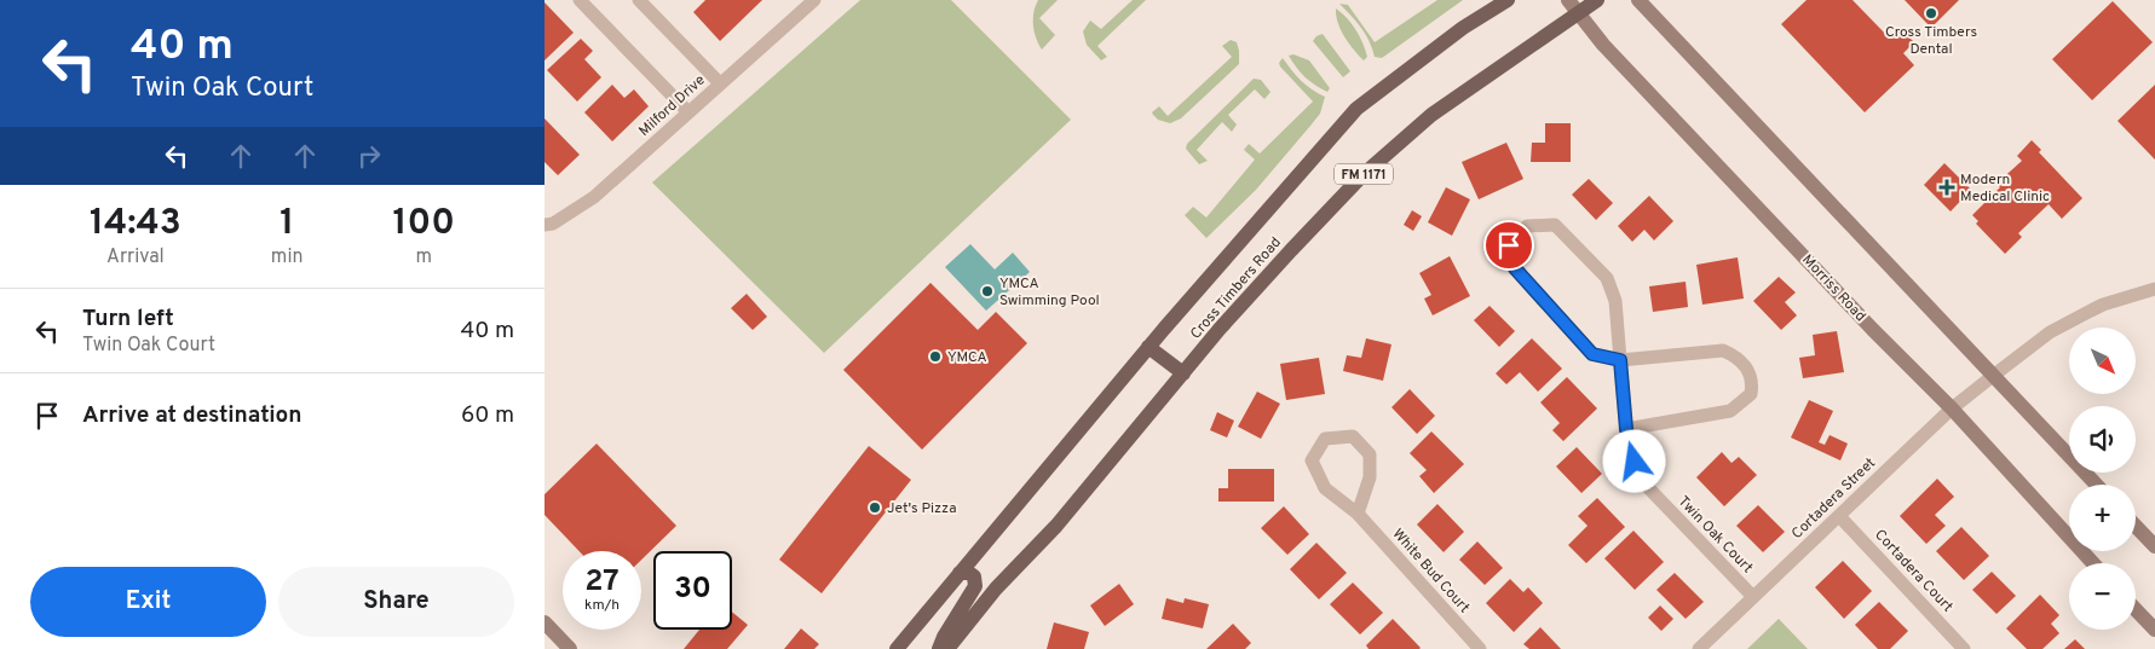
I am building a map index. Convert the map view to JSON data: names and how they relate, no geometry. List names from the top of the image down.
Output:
{
  "streets": {
    "main road": ["FM 1171", "Cross Timbers Road", "Morriss Road"],
    "street": [
      "Milford Drive",
      "Cortadera Street",
      "Twin Oak Court",
      "White Bud Court",
      "Cortadera Court"
    ]
  },
  "crossings": [
    ["Cross Timbers Road", "Morriss Road"],
    ["Morriss Road", "Cortadera Street"],
    ["Cortadera Street", "Twin Oak Court"],
    ["Cortadera Street", "Cortadera Court"]
  ],
  "places": {
    "other": [
      "Cross Timbers Dental",
      "YMCA Swimming Pool",
      "YMCA",
      "Jet's Pizza"
    ],
    "health": ["Modern Medical Clinic"]
  },
  "north": "bottom right",
  "page": {
    "turn": ["40 m", "Twin Oak Court"],
    "eta": [
      "14:43",
      "Arrival",
      "1",
      "min",
      "100",
      "m"
    ],
    "list": [
      {
        "name": "Turn left",
        "note": "Twin Oak Court",
        "value": "40 m"
      },
      {
        "name": "Arrive at destination",
        "value": "60 m"
      }
    ],
    "map_buttons": ["+", "−"],
    "speed": "27 km/h",
    "limit": "30",
    "buttons": ["Exit", "Share"]
  }
}
